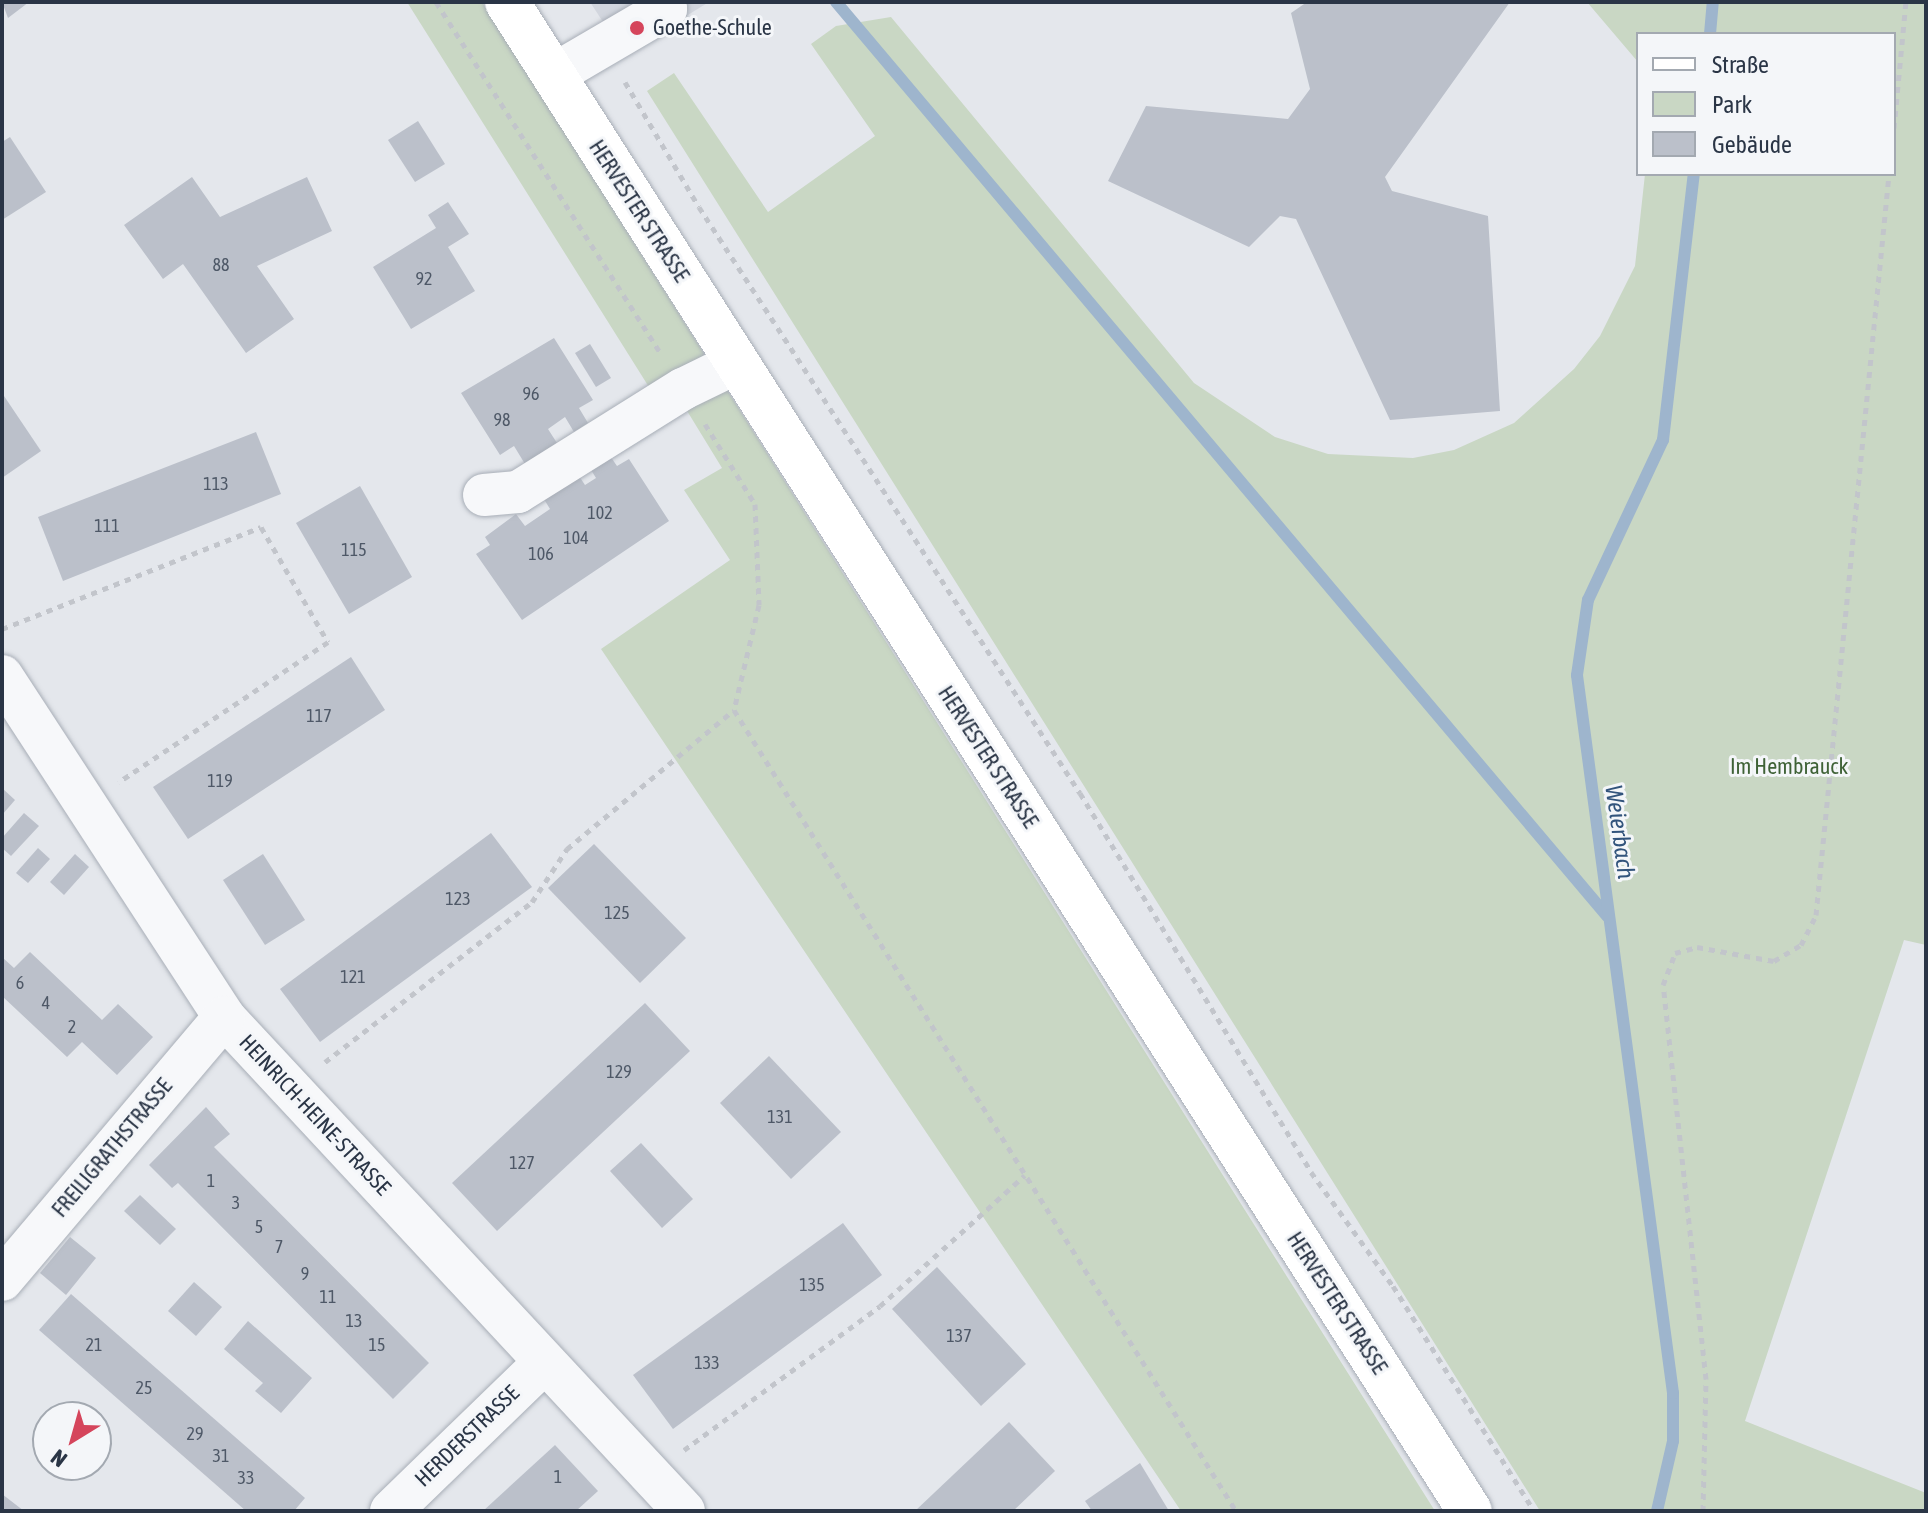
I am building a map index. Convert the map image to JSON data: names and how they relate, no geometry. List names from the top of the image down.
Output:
{
  "streets": {
    "main road": ["HERVESTER STRASSE"],
    "street": ["HEINRICH-HEINE-STRASSE", "FREILIGRATHSTRASSE", "HERDERSTRASSE"]
  },
  "crossings": [
    ["HEINRICH-HEINE-STRASSE", "FREILIGRATHSTRASSE"],
    ["HEINRICH-HEINE-STRASSE", "HERDERSTRASSE"]
  ],
  "water": ["Weierbach"],
  "parks": ["Im Hembrauck"],
  "places": ["Goethe-Schule"],
  "house_numbers": [
    "88",
    "92",
    "96",
    "98",
    "113",
    "102",
    "111",
    "104",
    "115",
    "106",
    "117",
    "119",
    "123",
    "125",
    "121",
    "6",
    "4",
    "2",
    "129",
    "131",
    "127",
    "1",
    "3",
    "5",
    "7",
    "9",
    "135",
    "11",
    "13",
    "137",
    "21",
    "15",
    "133",
    "25",
    "29",
    "31",
    "1",
    "33"
  ],
  "legend": ["Straße", "Park", "Gebäude"],
  "north": "bottom left"
}
